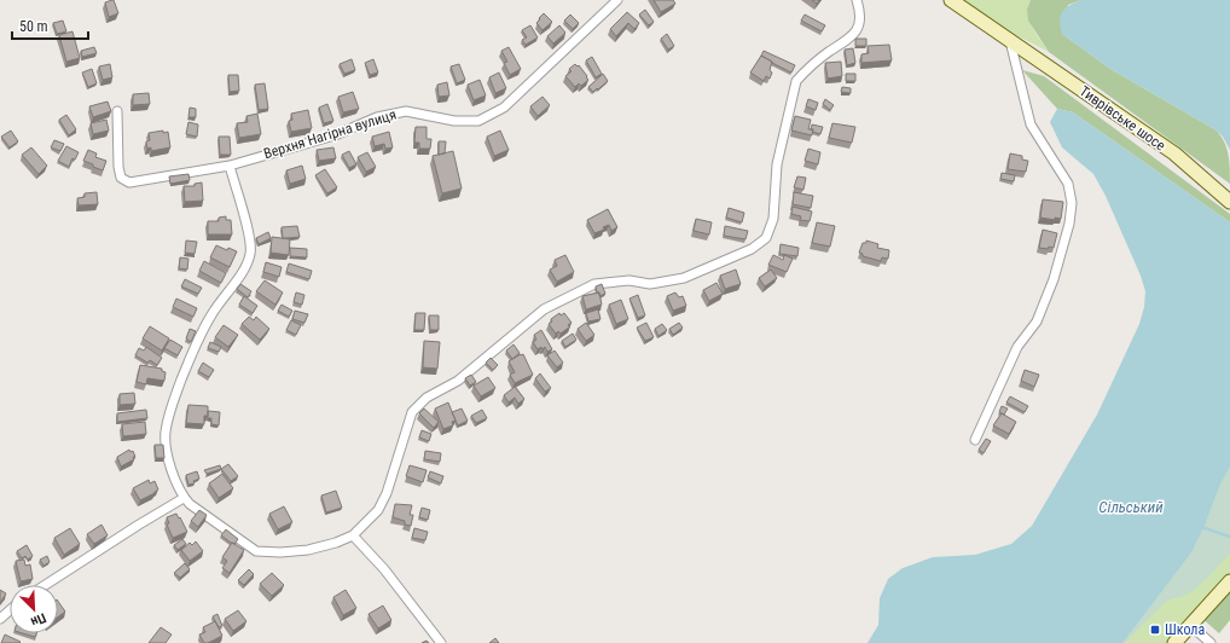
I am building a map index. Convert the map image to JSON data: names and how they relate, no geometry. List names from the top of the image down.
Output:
{
  "streets": {
    "main road": ["Тиврівське шосе"],
    "street": ["Верхня Нагірна вулиця"]
  },
  "water": ["Сільський"],
  "places": {
    "transit": ["Школа"]
  },
  "scale_bar": "50 m",
  "north": "bottom right"
}
